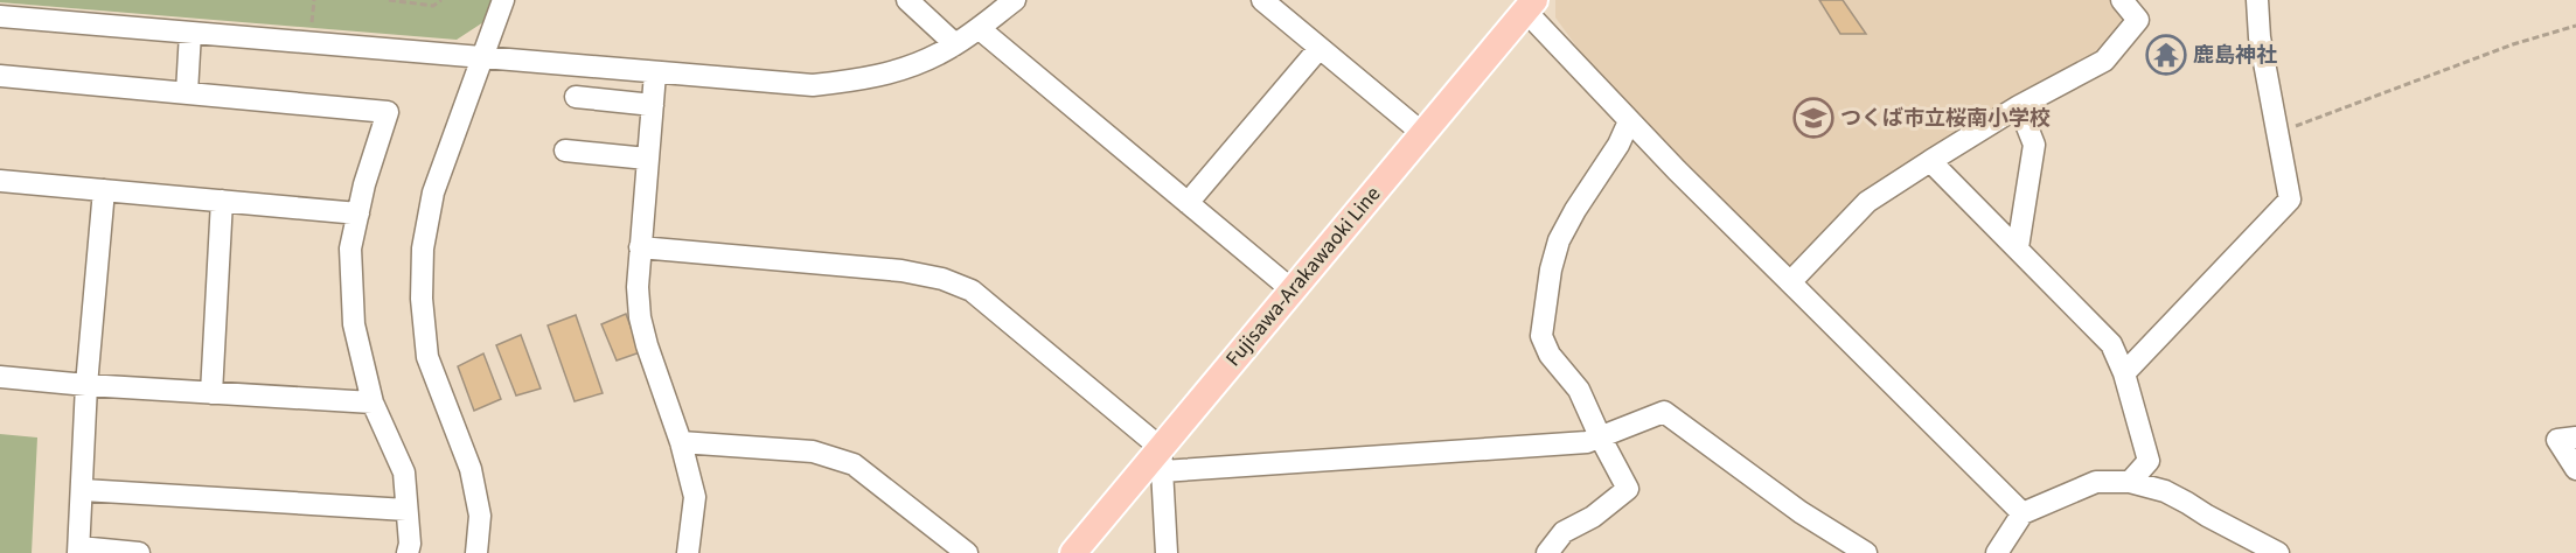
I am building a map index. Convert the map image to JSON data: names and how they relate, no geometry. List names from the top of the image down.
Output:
{
  "streets": {
    "main road": ["Fujisawa-Arakawaoki Line"]
  },
  "places": {
    "temple": ["鹿島神社"],
    "school or university": ["つくば市立桜南小学校"]
  }
}
